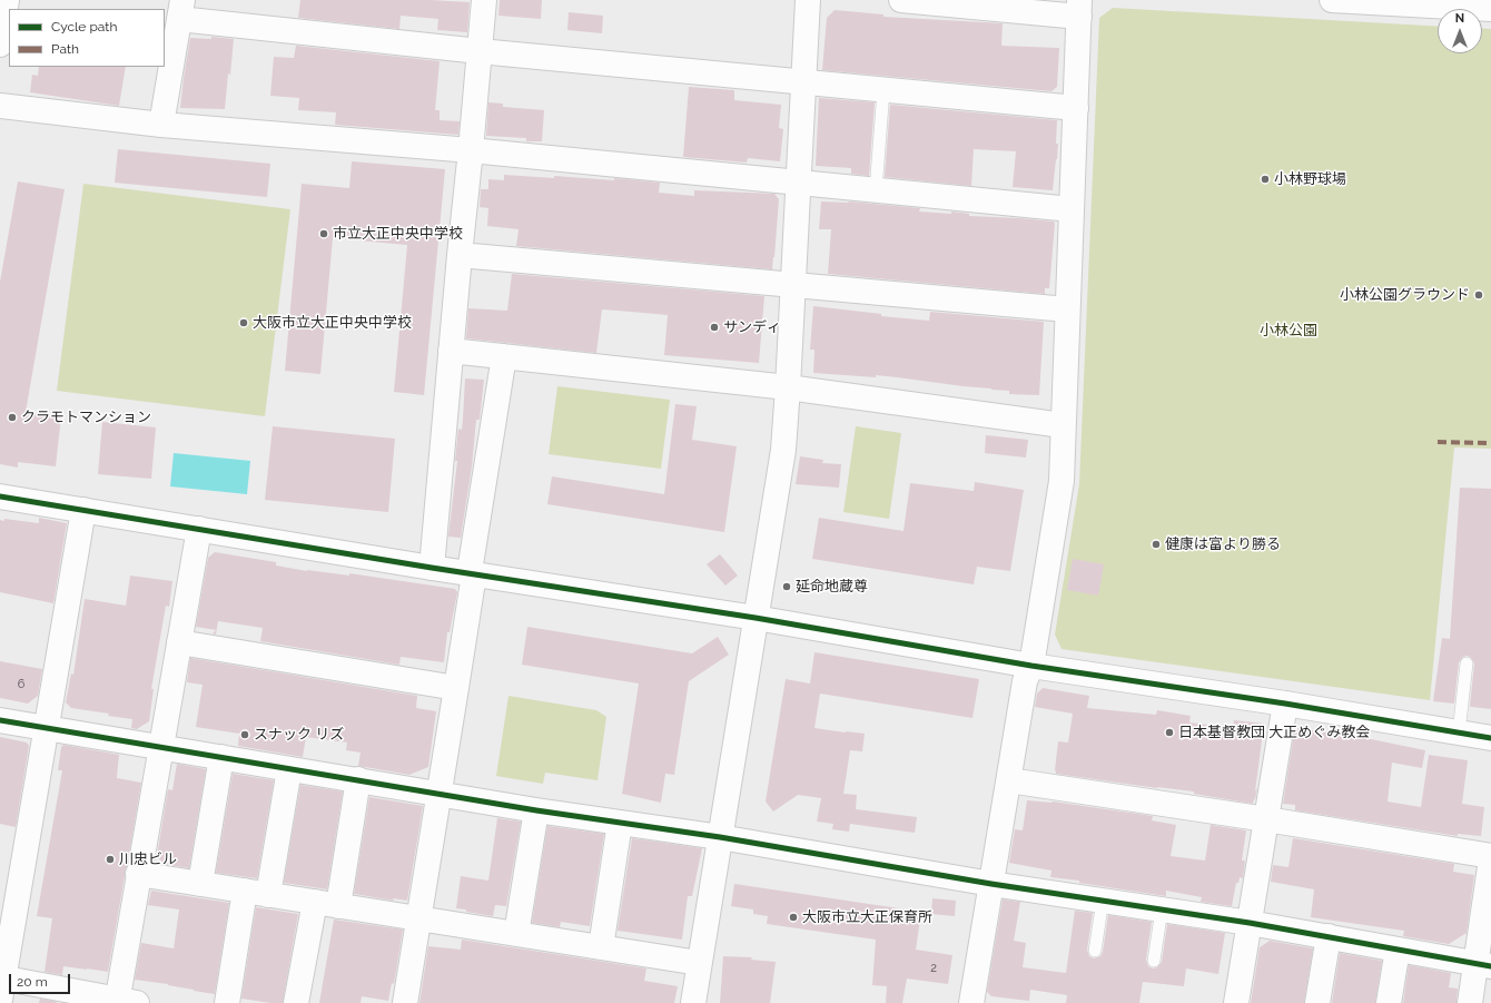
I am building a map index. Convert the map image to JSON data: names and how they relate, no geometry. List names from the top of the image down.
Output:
{
  "parks": ["小林公園"],
  "places": [
    "小林野球場",
    "市立大正中央中学校",
    "小林公園グラウンド",
    "大阪市立大正中央中学校",
    "サンディ",
    "クラモトマンション",
    "健康は富より勝る",
    "延命地蔵尊",
    "日本基督教団 大正めぐみ教会",
    "スナック リズ",
    "川忠ビル",
    "大阪市立大正保育所"
  ],
  "house_numbers": ["6", "2"],
  "legend": ["Cycle path", "Path"],
  "scale_bar": "20 m",
  "north": "top"
}
